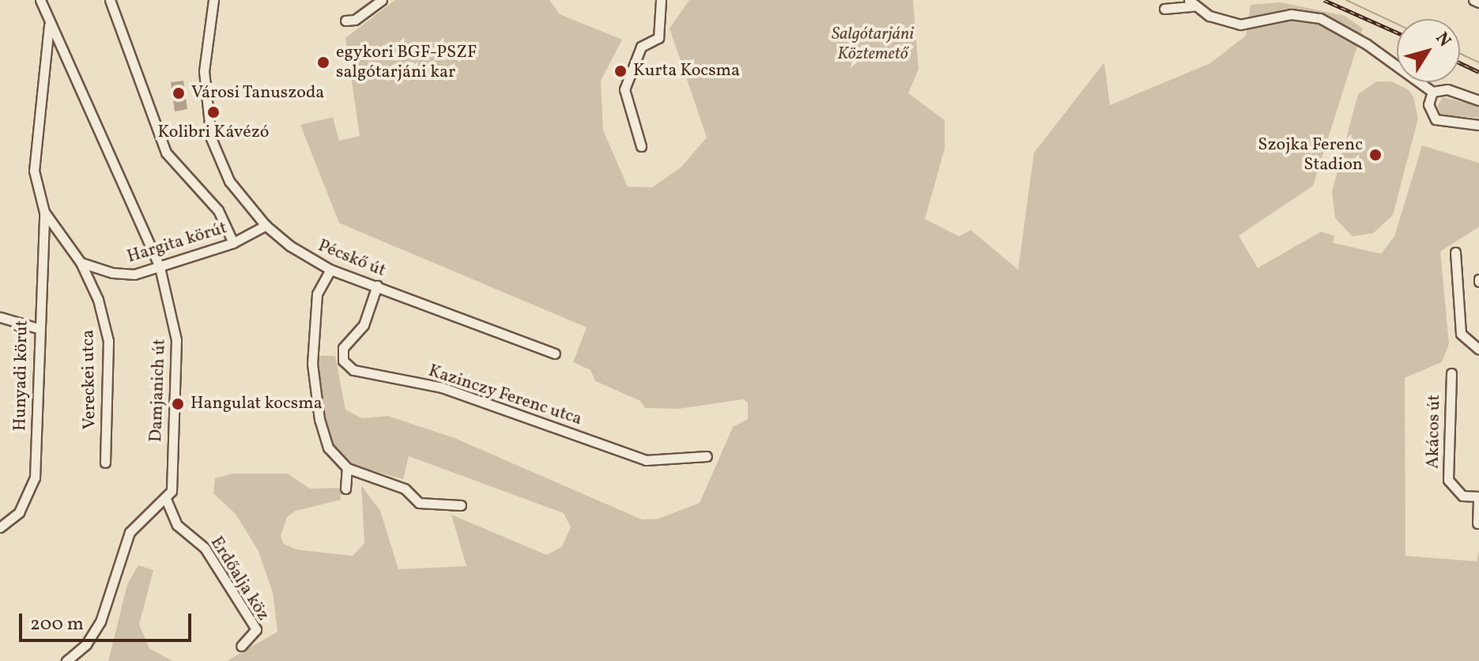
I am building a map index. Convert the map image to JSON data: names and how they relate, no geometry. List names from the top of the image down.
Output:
{
  "streets": {
    "street": [
      "Hargita körút",
      "Pécskő út",
      "Hunyadi körút",
      "Vereckei utca",
      "Damjanich út",
      "Kazinczy Ferenc utca",
      "Akácos út",
      "Erdőalja köz"
    ]
  },
  "crossings": [
    ["Hargita körút", "Pécskő út"],
    ["Hargita körút", "Vereckei utca"],
    ["Hargita körút", "Damjanich út"],
    ["Pécskő út", "Kazinczy Ferenc utca"],
    ["Damjanich út", "Erdőalja köz"]
  ],
  "parks": ["Salgótarjáni Köztemető"],
  "places": [
    "egykori BGF-PSZF salgótarjáni kar",
    "Kurta Kocsma",
    "Városi Tanuszoda",
    "Kolibri Kávézó",
    "Szojka Ferenc Stadion",
    "Hangulat kocsma"
  ],
  "scale_bar": "200 m",
  "north": "top right"
}
